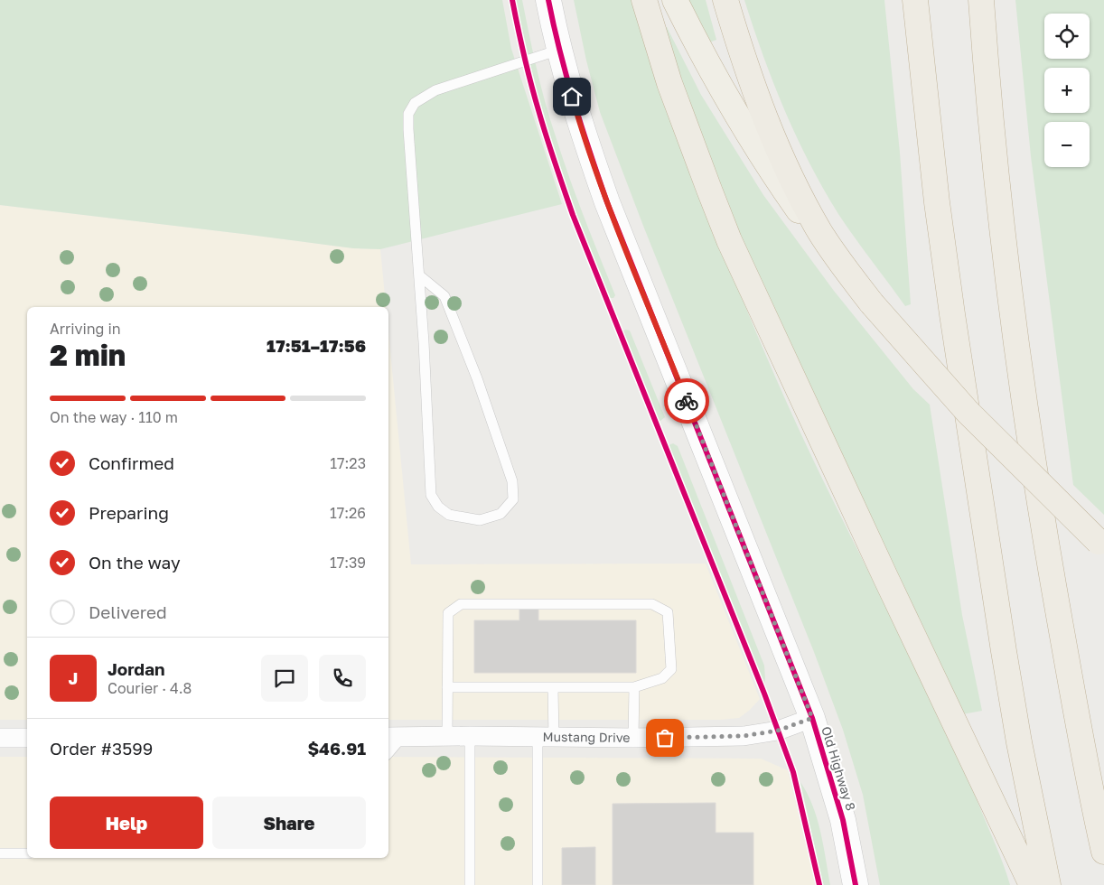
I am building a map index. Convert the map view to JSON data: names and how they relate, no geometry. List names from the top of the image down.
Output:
{
  "streets": {
    "street": ["Mustang Drive", "Old Highway 8"]
  },
  "crossings": [
    ["Mustang Drive", "Old Highway 8"]
  ],
  "page": {
    "map_buttons": ["+", "−"],
    "heading": ["2 min", "Arriving in", "17:51–17:56"],
    "panel": [
      "Jordan",
      "Courier · 4.8",
      "Order #3599",
      "$46.91"
    ],
    "bar": "On the way · 110 m",
    "list": [
      ["Confirmed", "17:23"],
      ["Preparing", "17:26"],
      ["On the way", "17:39"],
      "Delivered"
    ],
    "round": "J",
    "buttons": ["Help", "Share"]
  }
}
